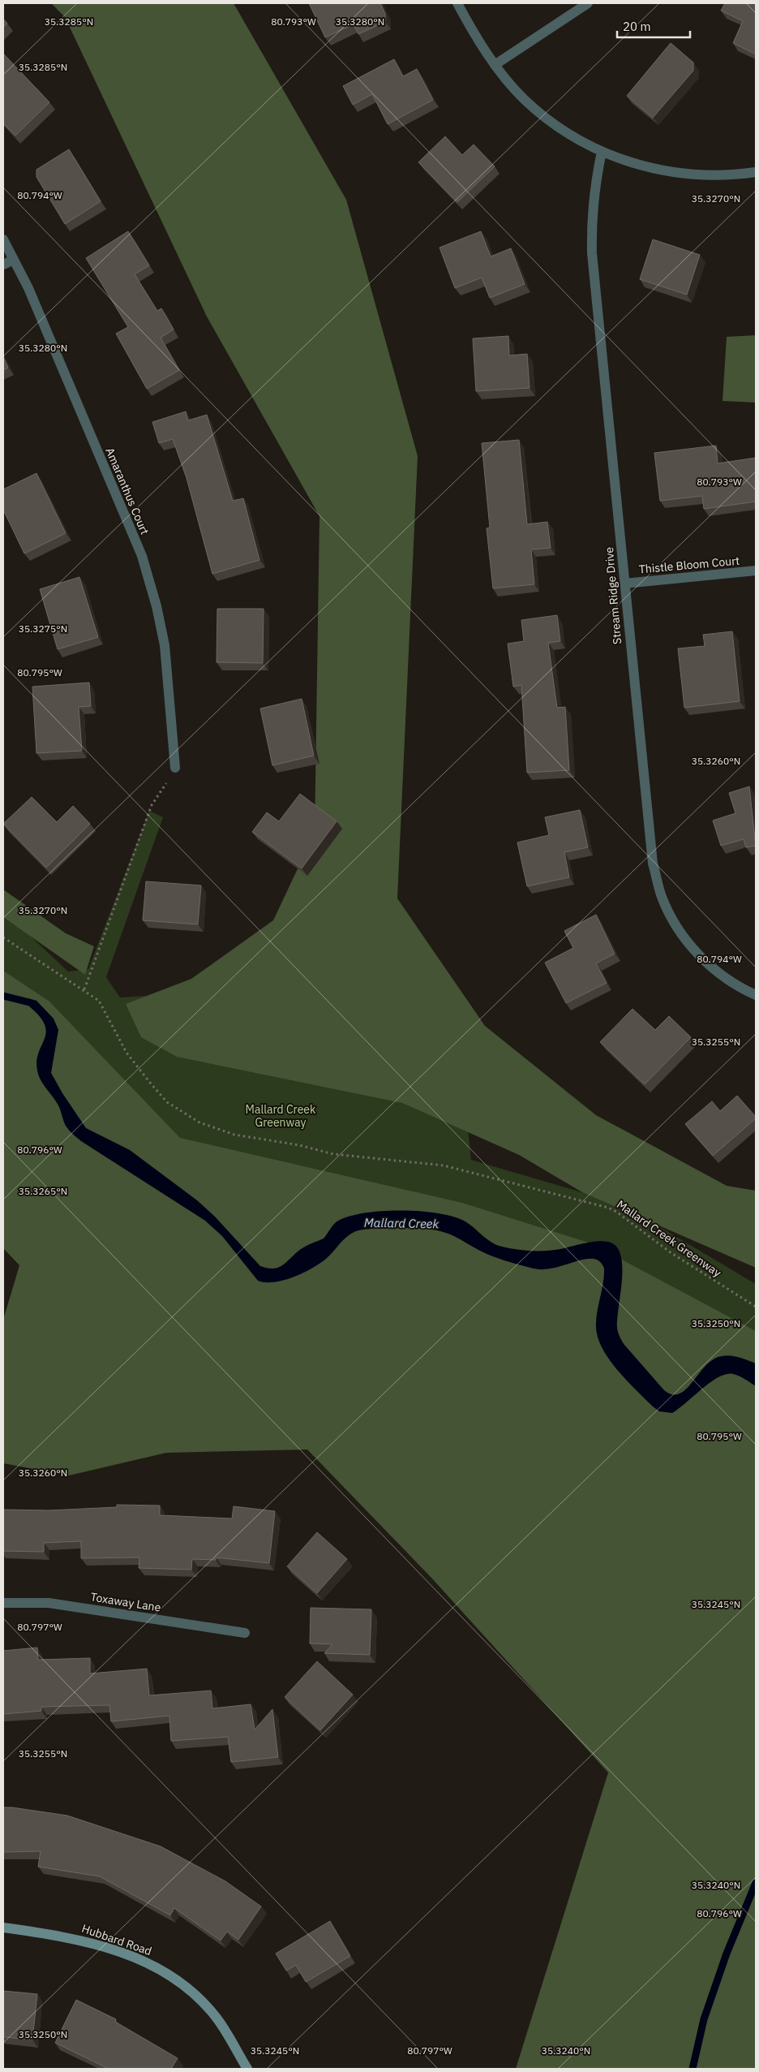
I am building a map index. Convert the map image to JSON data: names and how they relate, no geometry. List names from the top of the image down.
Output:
{
  "streets": {
    "main road": ["Hubbard Road"],
    "street": [
      "Amaranthus Court",
      "Thistle Bloom Court",
      "Stream Ridge Drive",
      "Toxaway Lane"
    ],
    "path": ["Mallard Creek Greenway"]
  },
  "crossings": [
    ["Thistle Bloom Court", "Stream Ridge Drive"]
  ],
  "water": ["Mallard Creek"],
  "parks": ["Mallard Creek Greenway"],
  "scale_bar": "20 m",
  "coordinates": [
    "35.3285°N",
    "35.3280°N",
    "80.793°W",
    "80.794°W",
    "35.3270°N",
    "35.3275°N",
    "80.795°W",
    "35.3260°N",
    "35.3255°N",
    "80.796°W",
    "35.3265°N",
    "35.3250°N",
    "35.3245°N",
    "80.797°W",
    "35.3240°N"
  ]
}
